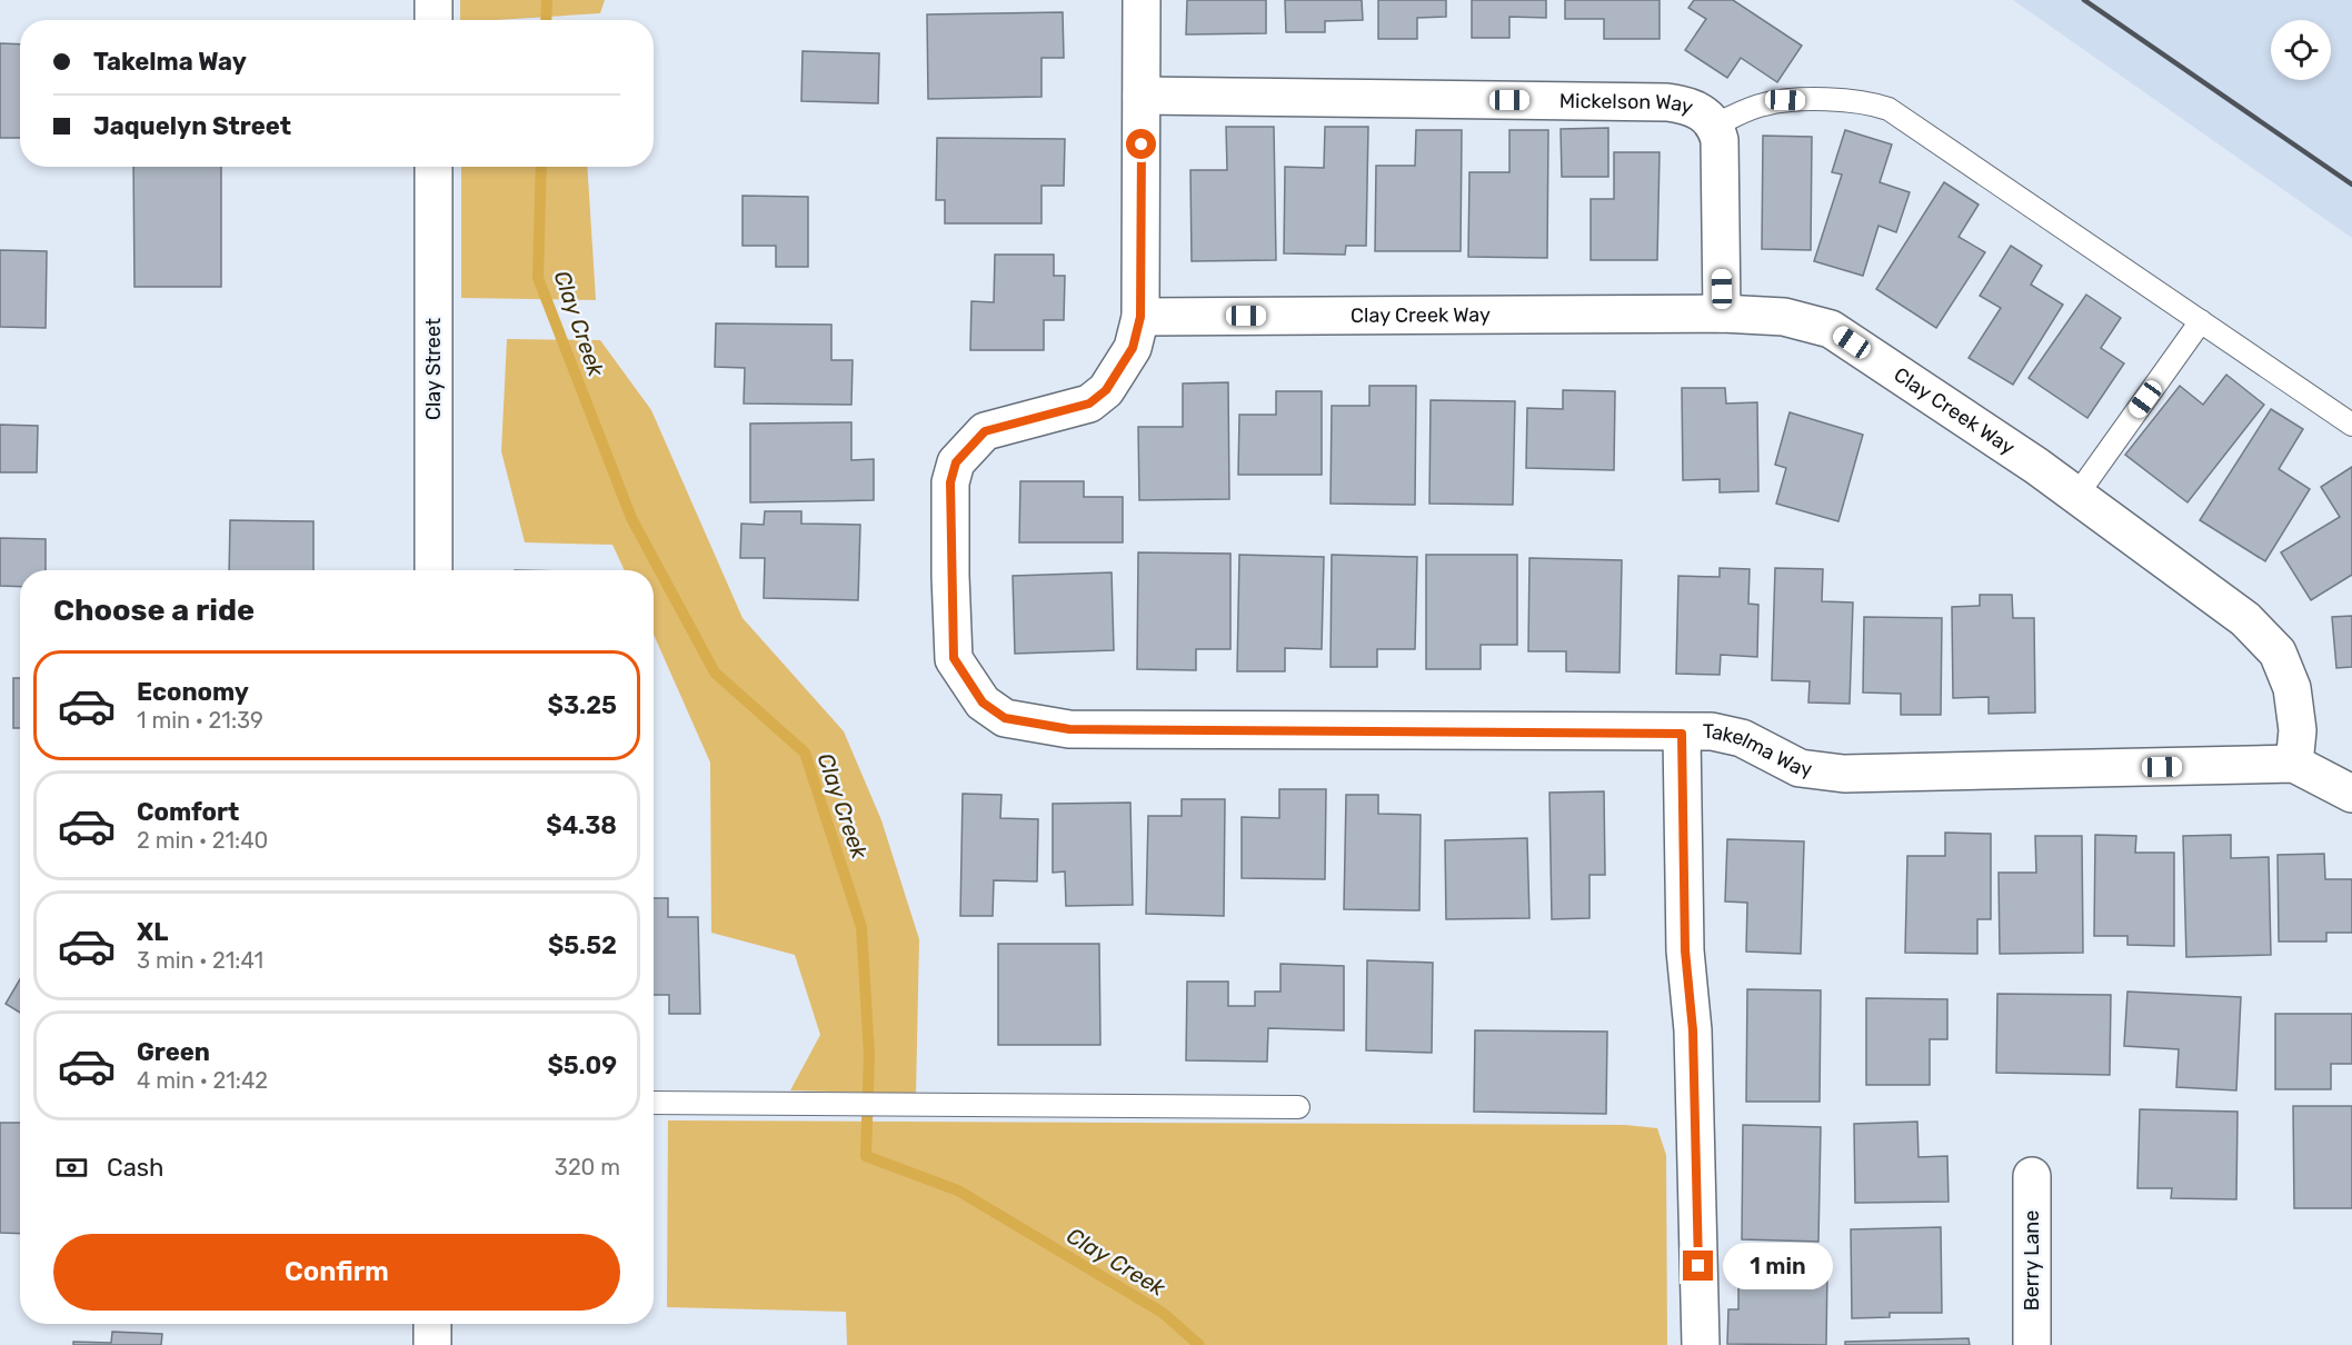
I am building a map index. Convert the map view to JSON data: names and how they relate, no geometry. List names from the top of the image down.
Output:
{
  "streets": {
    "street": [
      "Mickelson Way",
      "Clay Creek Way",
      "Clay Street",
      "Takelma Way",
      "Berry Lane"
    ]
  },
  "crossings": [
    ["Mickelson Way", "Clay Creek Way"],
    ["Mickelson Way", "Takelma Way"],
    ["Clay Creek Way", "Takelma Way"]
  ],
  "water": ["Clay Creek"],
  "page": {
    "banner": ["Takelma Way", "Jaquelyn Street"],
    "heading": "Choose a ride",
    "list": [
      {
        "name": "Economy",
        "note": "1 min · 21:39",
        "value": "$3.25"
      },
      {
        "name": "Comfort",
        "note": "2 min · 21:40",
        "value": "$4.38"
      },
      {
        "name": "XL",
        "note": "3 min · 21:41",
        "value": "$5.52"
      },
      {
        "name": "Green",
        "note": "4 min · 21:42",
        "value": "$5.09"
      }
    ],
    "pay": ["Cash", "320 m"],
    "buttons": "Confirm",
    "bubble": "1 min"
  }
}
